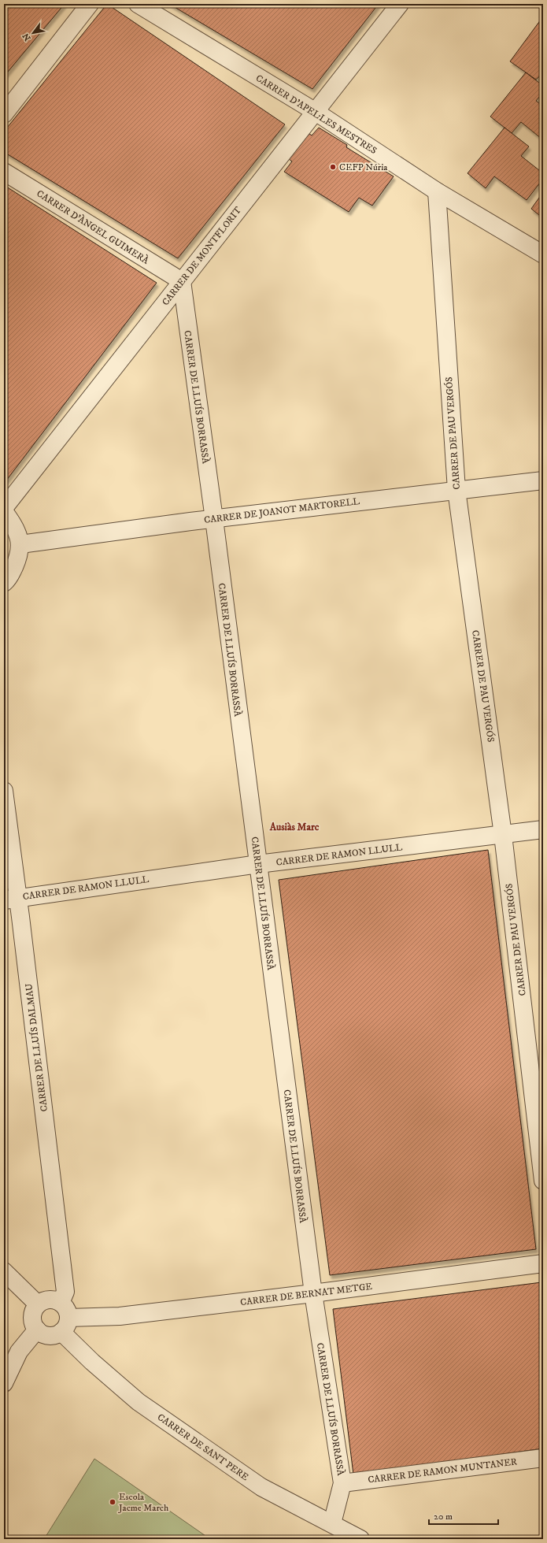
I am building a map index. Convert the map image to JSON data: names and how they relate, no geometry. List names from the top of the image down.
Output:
{
  "streets": {
    "street": [
      "CARRER D'APEL·LES MESTRES",
      "CARRER D'ÀNGEL GUIMERÀ",
      "CARRER DE MONTFLORIT",
      "CARRER DE LLUÍS BORRASSÀ",
      "CARRER DE PAU VERGÓS",
      "CARRER DE JOANOT MARTORELL",
      "CARRER DE RAMON LLULL",
      "CARRER DE LLUÍS DALMAU",
      "CARRER DE BERNAT METGE",
      "CARRER DE SANT PERE",
      "CARRER DE RAMON MUNTANER"
    ]
  },
  "crossings": [
    ["CARRER D'APEL·LES MESTRES", "CARRER DE MONTFLORIT"],
    ["CARRER D'APEL·LES MESTRES", "CARRER DE PAU VERGÓS"],
    ["CARRER D'ÀNGEL GUIMERÀ", "CARRER DE MONTFLORIT"],
    ["CARRER D'ÀNGEL GUIMERÀ", "CARRER DE LLUÍS BORRASSÀ"],
    ["CARRER DE MONTFLORIT", "CARRER DE LLUÍS BORRASSÀ"],
    ["CARRER DE LLUÍS BORRASSÀ", "CARRER DE JOANOT MARTORELL"],
    ["CARRER DE LLUÍS BORRASSÀ", "CARRER DE RAMON LLULL"],
    ["CARRER DE LLUÍS BORRASSÀ", "CARRER DE BERNAT METGE"],
    ["CARRER DE LLUÍS BORRASSÀ", "CARRER DE SANT PERE"],
    ["CARRER DE LLUÍS BORRASSÀ", "CARRER DE RAMON MUNTANER"],
    ["CARRER DE PAU VERGÓS", "CARRER DE JOANOT MARTORELL"],
    ["CARRER DE PAU VERGÓS", "CARRER DE RAMON LLULL"],
    ["CARRER DE RAMON LLULL", "CARRER DE LLUÍS DALMAU"],
    ["CARRER DE LLUÍS DALMAU", "CARRER DE BERNAT METGE"],
    ["CARRER DE LLUÍS DALMAU", "CARRER DE SANT PERE"],
    ["CARRER DE BERNAT METGE", "CARRER DE SANT PERE"]
  ],
  "districts": ["Ausiàs Marc"],
  "places": ["CEFP Núria", "Escola Jacme March"],
  "scale_bar": "20 m",
  "north": "bottom left"
}
